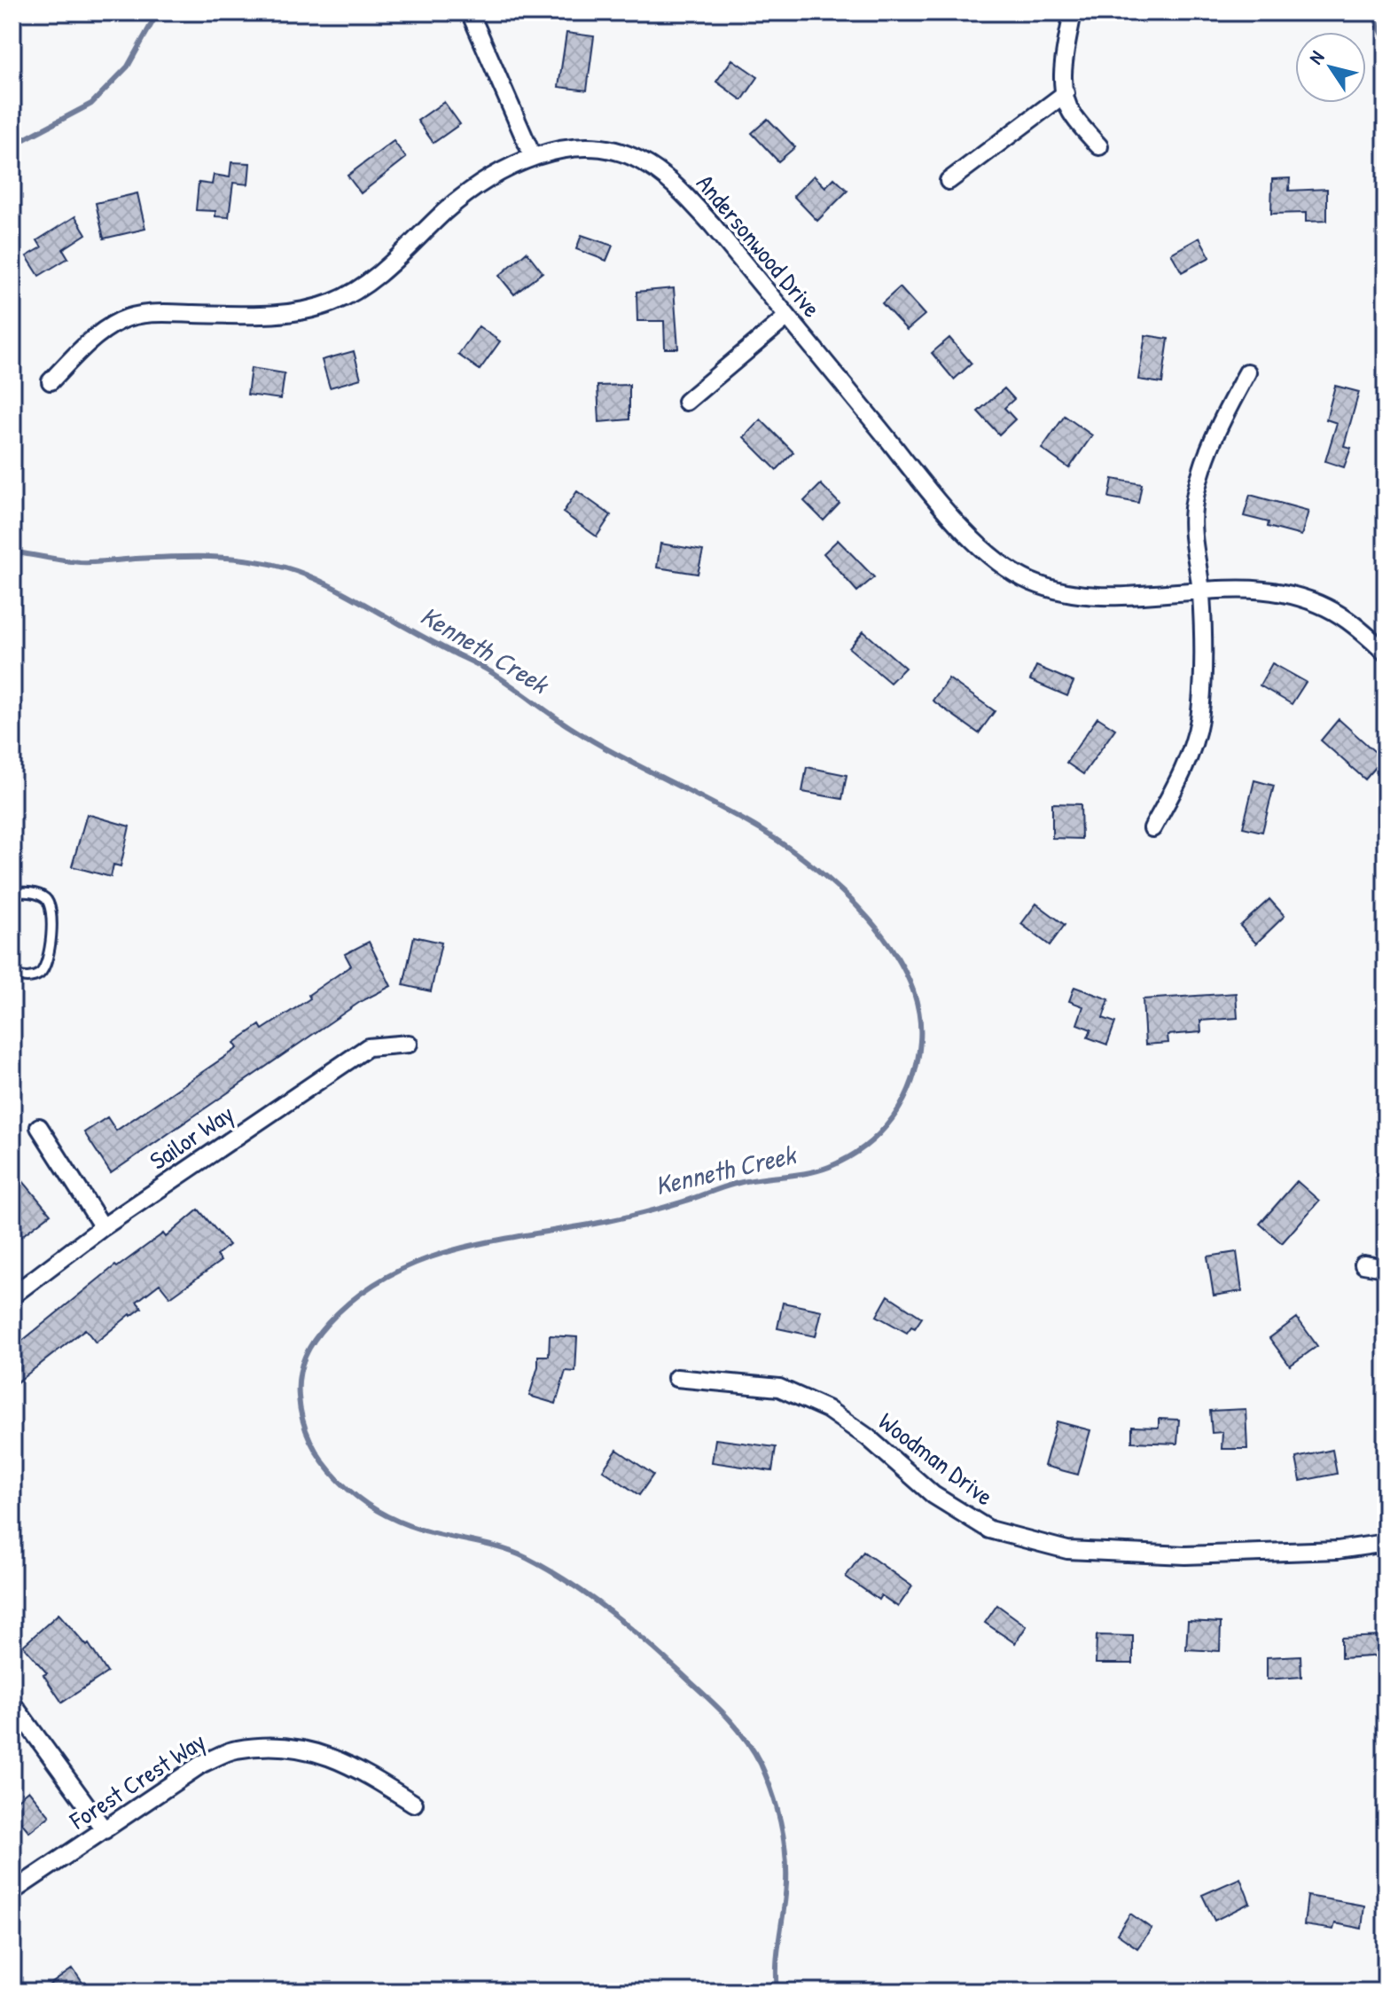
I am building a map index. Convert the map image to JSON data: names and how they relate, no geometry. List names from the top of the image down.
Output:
{
  "streets": {
    "street": [
      "Andersonwood Drive",
      "Sailor Way",
      "Woodman Drive",
      "Forest Crest Way"
    ]
  },
  "water": ["Kenneth Creek"],
  "north": "top left"
}
